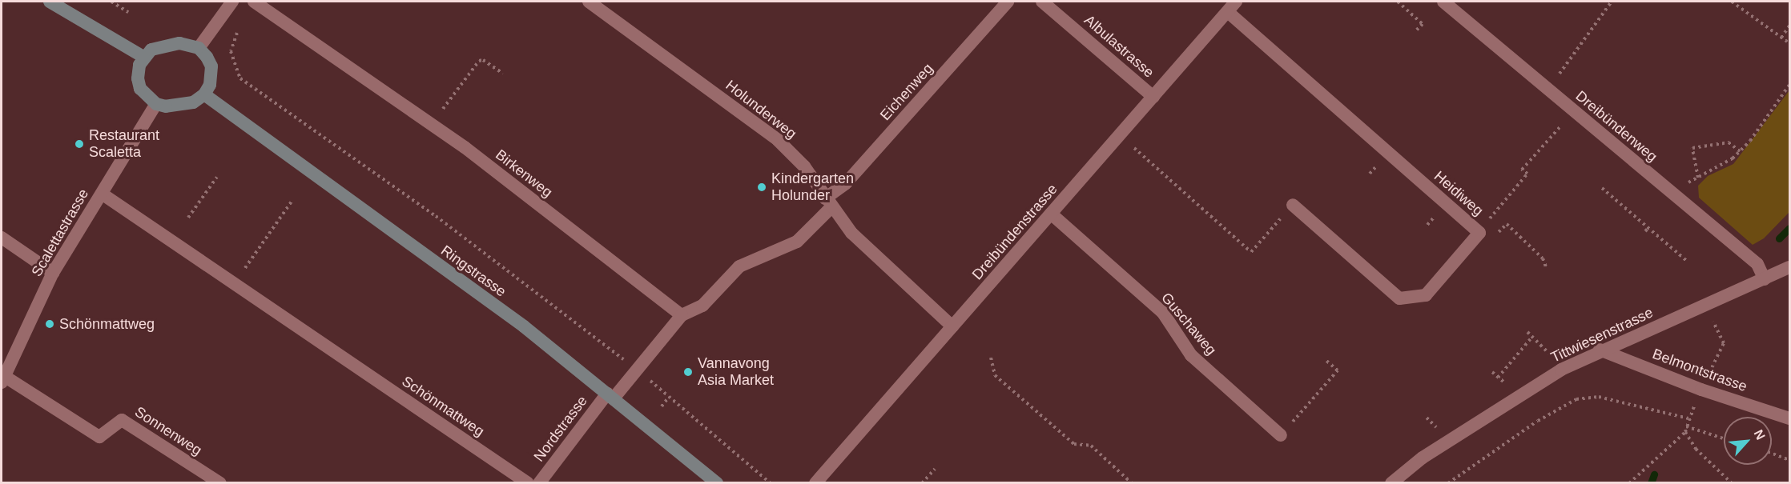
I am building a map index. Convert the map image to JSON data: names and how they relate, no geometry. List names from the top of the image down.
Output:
{
  "streets": {
    "main road": ["Ringstrasse"],
    "street": [
      "Albulastrasse",
      "Eichenweg",
      "Holunderweg",
      "Dreibündenweg",
      "Birkenweg",
      "Heidiweg",
      "Dreibündenstrasse",
      "Scalettastrasse",
      "Guschaweg",
      "Tittwiesenstrasse",
      "Belmontstrasse",
      "Schönmattweg",
      "Nordstrasse",
      "Sonnenweg"
    ]
  },
  "crossings": [
    ["Albulastrasse", "Dreibündenstrasse"],
    ["Eichenweg", "Holunderweg"],
    ["Eichenweg", "Birkenweg"],
    ["Holunderweg", "Dreibündenstrasse"],
    ["Dreibündenweg", "Tittwiesenstrasse"],
    ["Heidiweg", "Dreibündenstrasse"],
    ["Dreibündenstrasse", "Guschaweg"],
    ["Scalettastrasse", "Ringstrasse"],
    ["Scalettastrasse", "Schönmattweg"],
    ["Scalettastrasse", "Sonnenweg"],
    ["Ringstrasse", "Nordstrasse"],
    ["Tittwiesenstrasse", "Belmontstrasse"]
  ],
  "places": [
    "Restaurant Scaletta",
    "Kindergarten Holunder",
    "Schönmattweg",
    "Vannavong Asia Market"
  ],
  "north": "top right"
}
